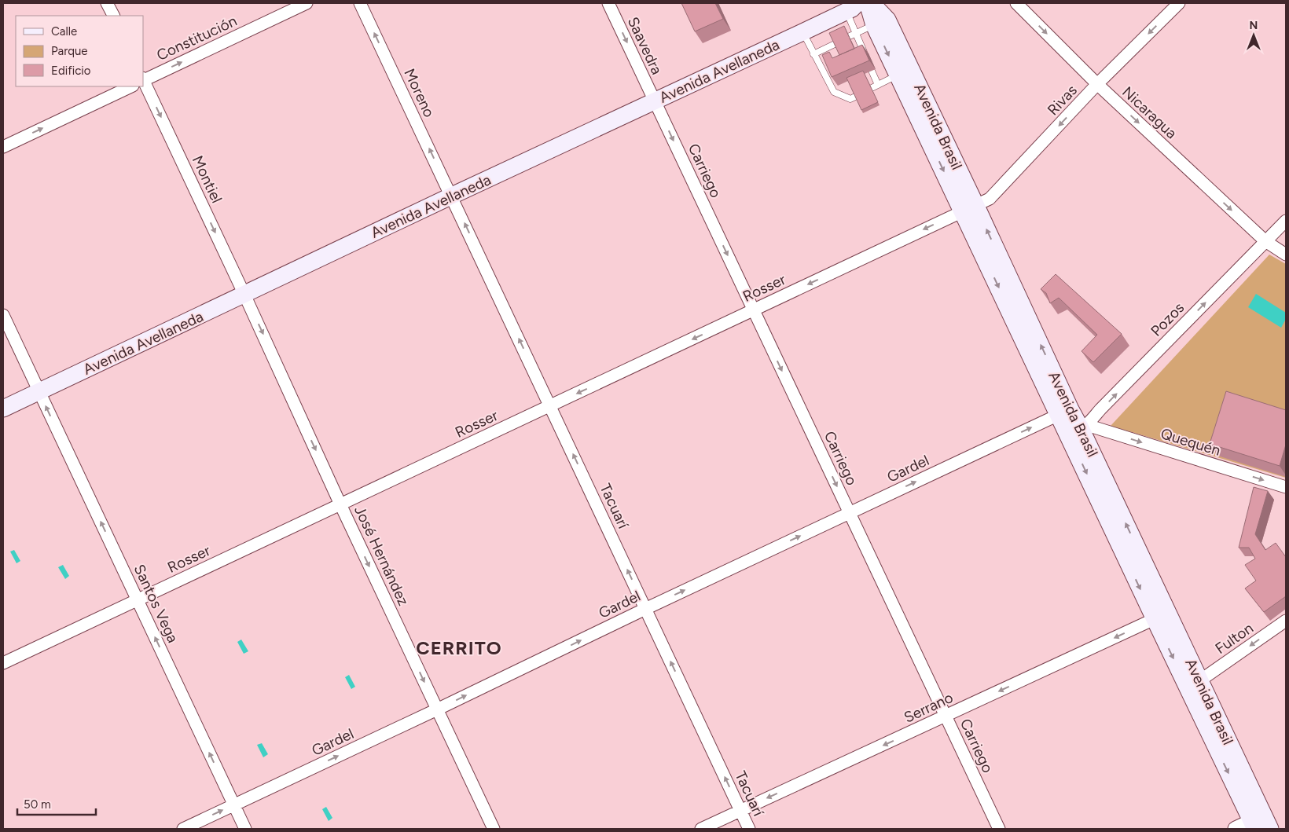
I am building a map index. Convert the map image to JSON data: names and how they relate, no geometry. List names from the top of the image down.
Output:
{
  "streets": {
    "main road": ["Avenida Avellaneda", "Avenida Brasil"],
    "street": [
      "Constitución",
      "Saavedra",
      "Moreno",
      "Rivas",
      "Nicaragua",
      "Carriego",
      "Montiel",
      "Rosser",
      "Pozos",
      "Quequén",
      "Gardel",
      "Tacuarí",
      "José Hernández",
      "Santos Vega",
      "Fulton",
      "Serrano"
    ]
  },
  "crossings": [
    ["Constitución", "Montiel"],
    ["Saavedra", "Avenida Avellaneda"],
    ["Saavedra", "Carriego"],
    ["Avenida Avellaneda", "Moreno"],
    ["Avenida Avellaneda", "Carriego"],
    ["Avenida Avellaneda", "Montiel"],
    ["Avenida Avellaneda", "Tacuarí"],
    ["Avenida Avellaneda", "José Hernández"],
    ["Avenida Avellaneda", "Santos Vega"],
    ["Moreno", "Tacuarí"],
    ["Rivas", "Nicaragua"],
    ["Rivas", "Avenida Brasil"],
    ["Rivas", "Rosser"],
    ["Nicaragua", "Pozos"],
    ["Avenida Brasil", "Rosser"],
    ["Avenida Brasil", "Pozos"],
    ["Avenida Brasil", "Quequén"],
    ["Avenida Brasil", "Gardel"],
    ["Avenida Brasil", "Fulton"],
    ["Avenida Brasil", "Serrano"],
    ["Carriego", "Rosser"],
    ["Carriego", "Gardel"],
    ["Carriego", "Serrano"],
    ["Montiel", "José Hernández"],
    ["Rosser", "Tacuarí"],
    ["Rosser", "José Hernández"],
    ["Rosser", "Santos Vega"],
    ["Pozos", "Quequén"],
    ["Gardel", "Tacuarí"],
    ["Gardel", "José Hernández"],
    ["Gardel", "Santos Vega"],
    ["Tacuarí", "Serrano"]
  ],
  "one_way": [
    "Constitución",
    "Saavedra",
    "Moreno",
    "Rivas",
    "Nicaragua",
    "Carriego",
    "Montiel",
    "Rosser",
    "Pozos",
    "Quequén",
    "Gardel",
    "Tacuarí",
    "José Hernández",
    "Santos Vega",
    "Fulton",
    "Serrano"
  ],
  "districts": ["CERRITO"],
  "legend": ["Calle", "Parque", "Edificio"],
  "scale_bar": "50 m",
  "north": "top"
}
